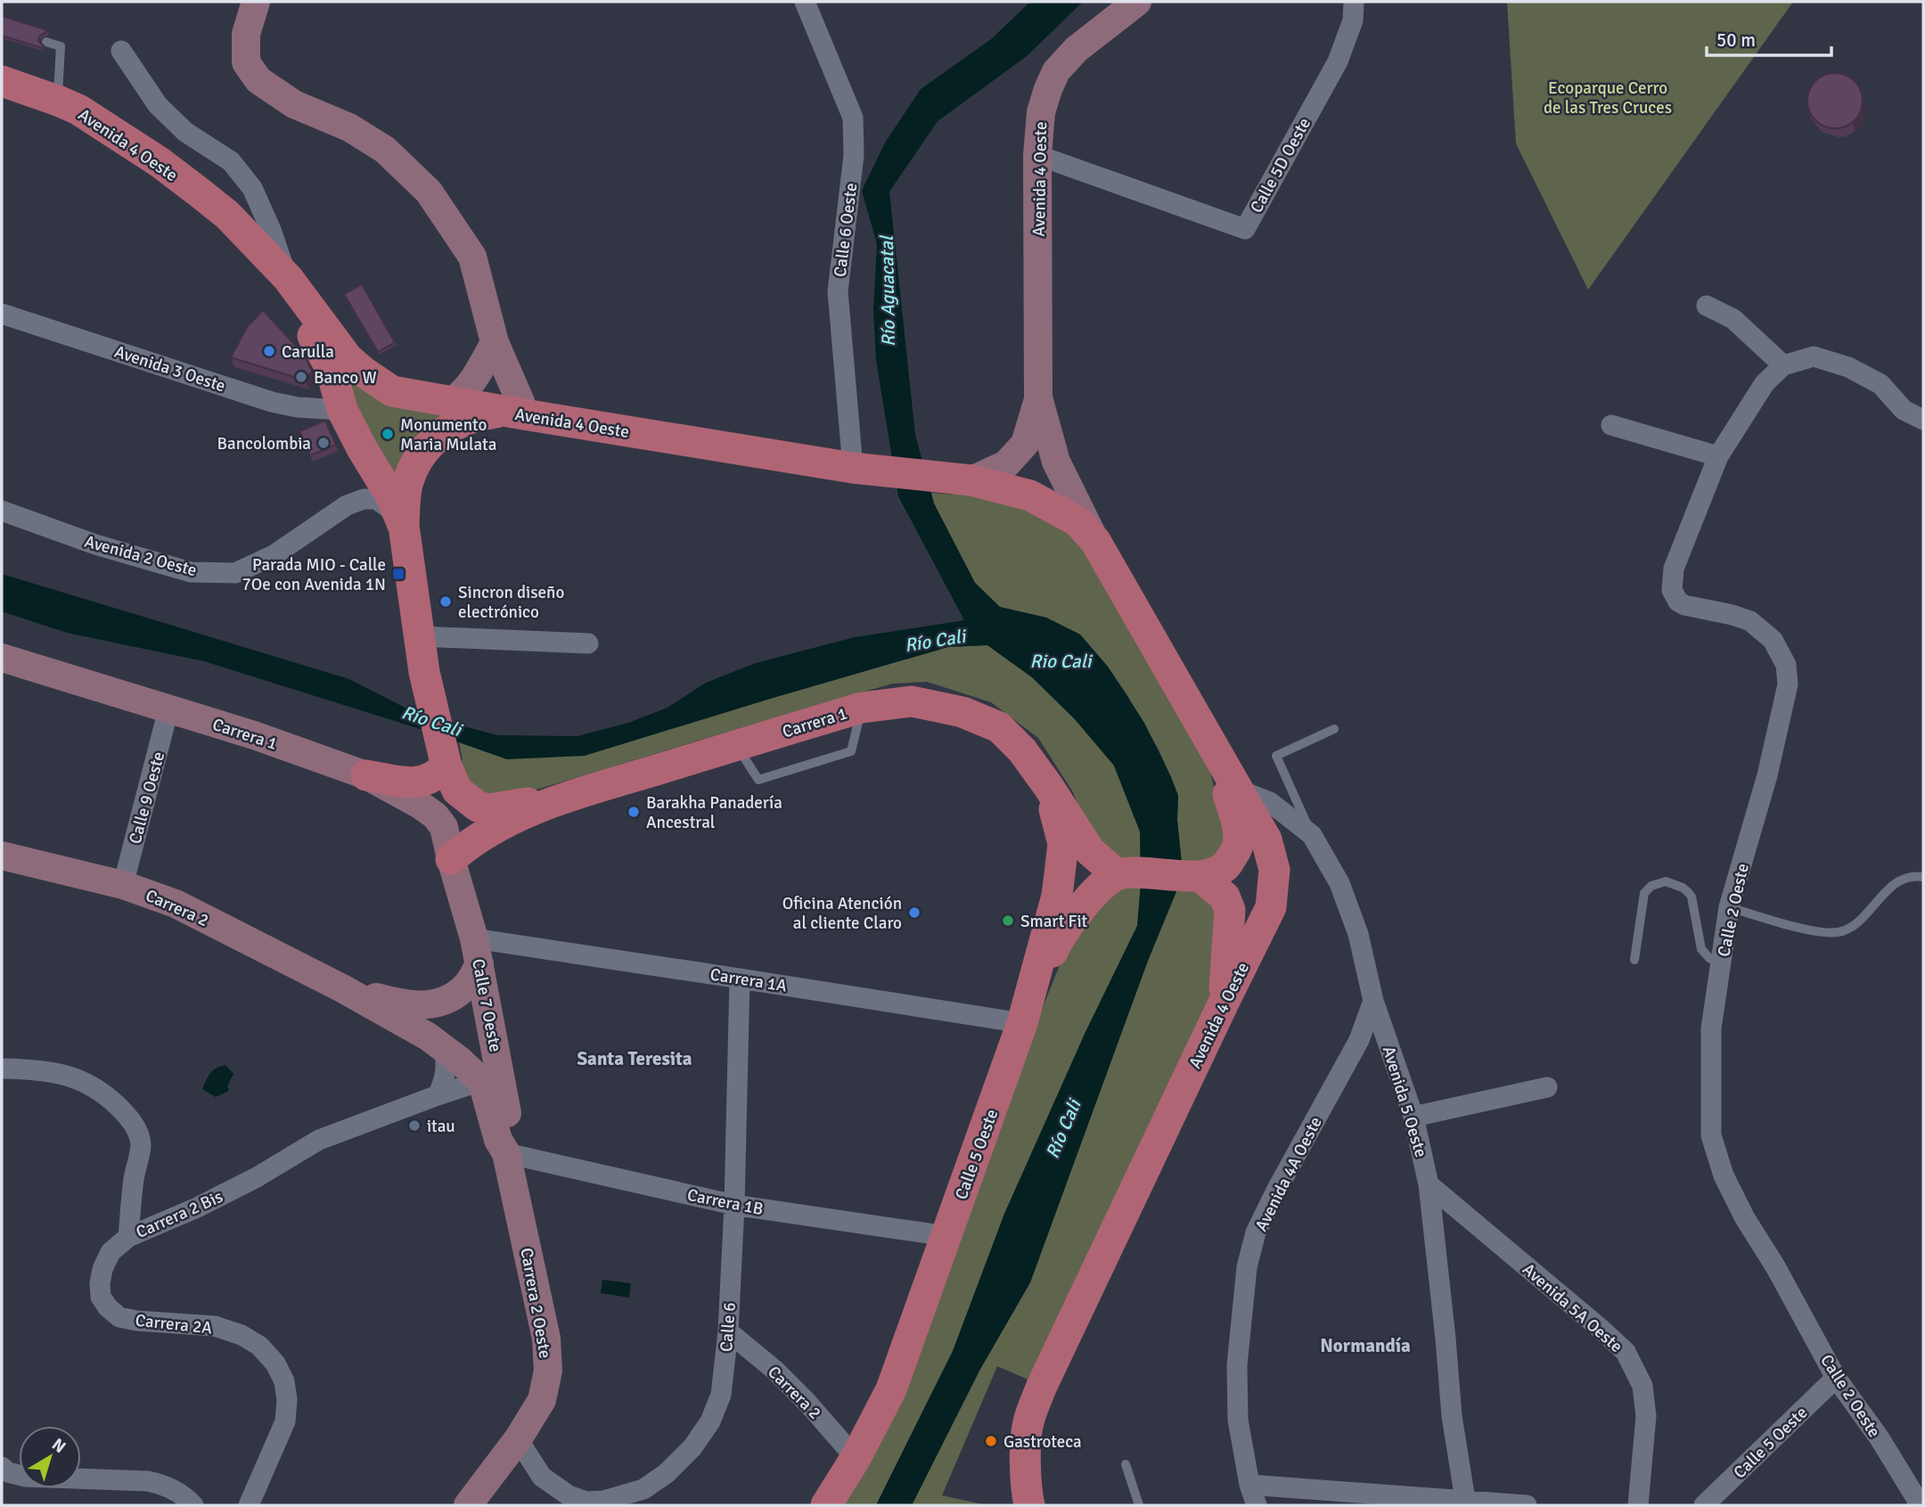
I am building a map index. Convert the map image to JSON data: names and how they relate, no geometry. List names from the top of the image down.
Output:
{
  "streets": {
    "main road": ["Avenida 4 Oeste", "Carrera 1", "Calle 5 Oeste"],
    "street": [
      "Calle 5D Oeste",
      "Calle 6 Oeste",
      "Avenida 3 Oeste",
      "Avenida 2 Oeste",
      "Calle 9 Oeste",
      "Carrera 2",
      "Calle 2 Oeste",
      "Carrera 1A",
      "Calle 7 Oeste",
      "Avenida 5 Oeste",
      "Avenida 4A Oeste",
      "Carrera 1B",
      "Carrera 2 Bis",
      "Carrera 2 Oeste",
      "Avenida 5A Oeste",
      "Carrera 2A",
      "Calle 6"
    ]
  },
  "crossings": [
    ["Avenida 4 Oeste", "Calle 5D Oeste"],
    ["Avenida 4 Oeste", "Calle 6 Oeste"],
    ["Avenida 4 Oeste", "Avenida 3 Oeste"],
    ["Avenida 4 Oeste", "Avenida 2 Oeste"],
    ["Avenida 4 Oeste", "Avenida 5 Oeste"],
    ["Carrera 1", "Calle 9 Oeste"],
    ["Carrera 1", "Calle 7 Oeste"],
    ["Carrera 1", "Calle 5 Oeste"],
    ["Calle 9 Oeste", "Carrera 2"],
    ["Carrera 2", "Carrera 1A"],
    ["Carrera 2", "Calle 7 Oeste"],
    ["Carrera 2", "Calle 5 Oeste"],
    ["Carrera 2", "Carrera 2 Bis"],
    ["Carrera 2", "Carrera 2 Oeste"],
    ["Carrera 2", "Calle 6"],
    ["Calle 2 Oeste", "Calle 5 Oeste"],
    ["Carrera 1A", "Calle 7 Oeste"],
    ["Carrera 1A", "Calle 5 Oeste"],
    ["Carrera 1A", "Calle 6"],
    ["Calle 7 Oeste", "Carrera 2 Bis"],
    ["Calle 7 Oeste", "Carrera 2 Oeste"],
    ["Avenida 5 Oeste", "Avenida 4A Oeste"],
    ["Avenida 5 Oeste", "Avenida 5A Oeste"],
    ["Calle 5 Oeste", "Carrera 1B"],
    ["Carrera 1B", "Carrera 2 Oeste"],
    ["Carrera 1B", "Calle 6"],
    ["Carrera 2 Bis", "Carrera 2 Oeste"],
    ["Carrera 2 Bis", "Carrera 2A"],
    ["Carrera 2 Oeste", "Calle 6"]
  ],
  "districts": ["Santa Teresita", "Normandía"],
  "water": ["Río Aguacatal", "Río Cali", "Rio Cali"],
  "parks": ["Ecoparque Cerro de las Tres Cruces"],
  "places": {
    "other": [
      "Carulla",
      "Banco W",
      "Monumento Maria Mulata",
      "Bancolombia",
      "Sincron diseño electrónico",
      "Barakha Panadería Ancestral",
      "Oficina Atención al cliente Claro",
      "Smart Fit",
      "itau",
      "Gastroteca"
    ],
    "transit": ["Parada MIO - Calle 7Oe con Avenida 1N"]
  },
  "scale_bar": "50 m",
  "north": "top right"
}
